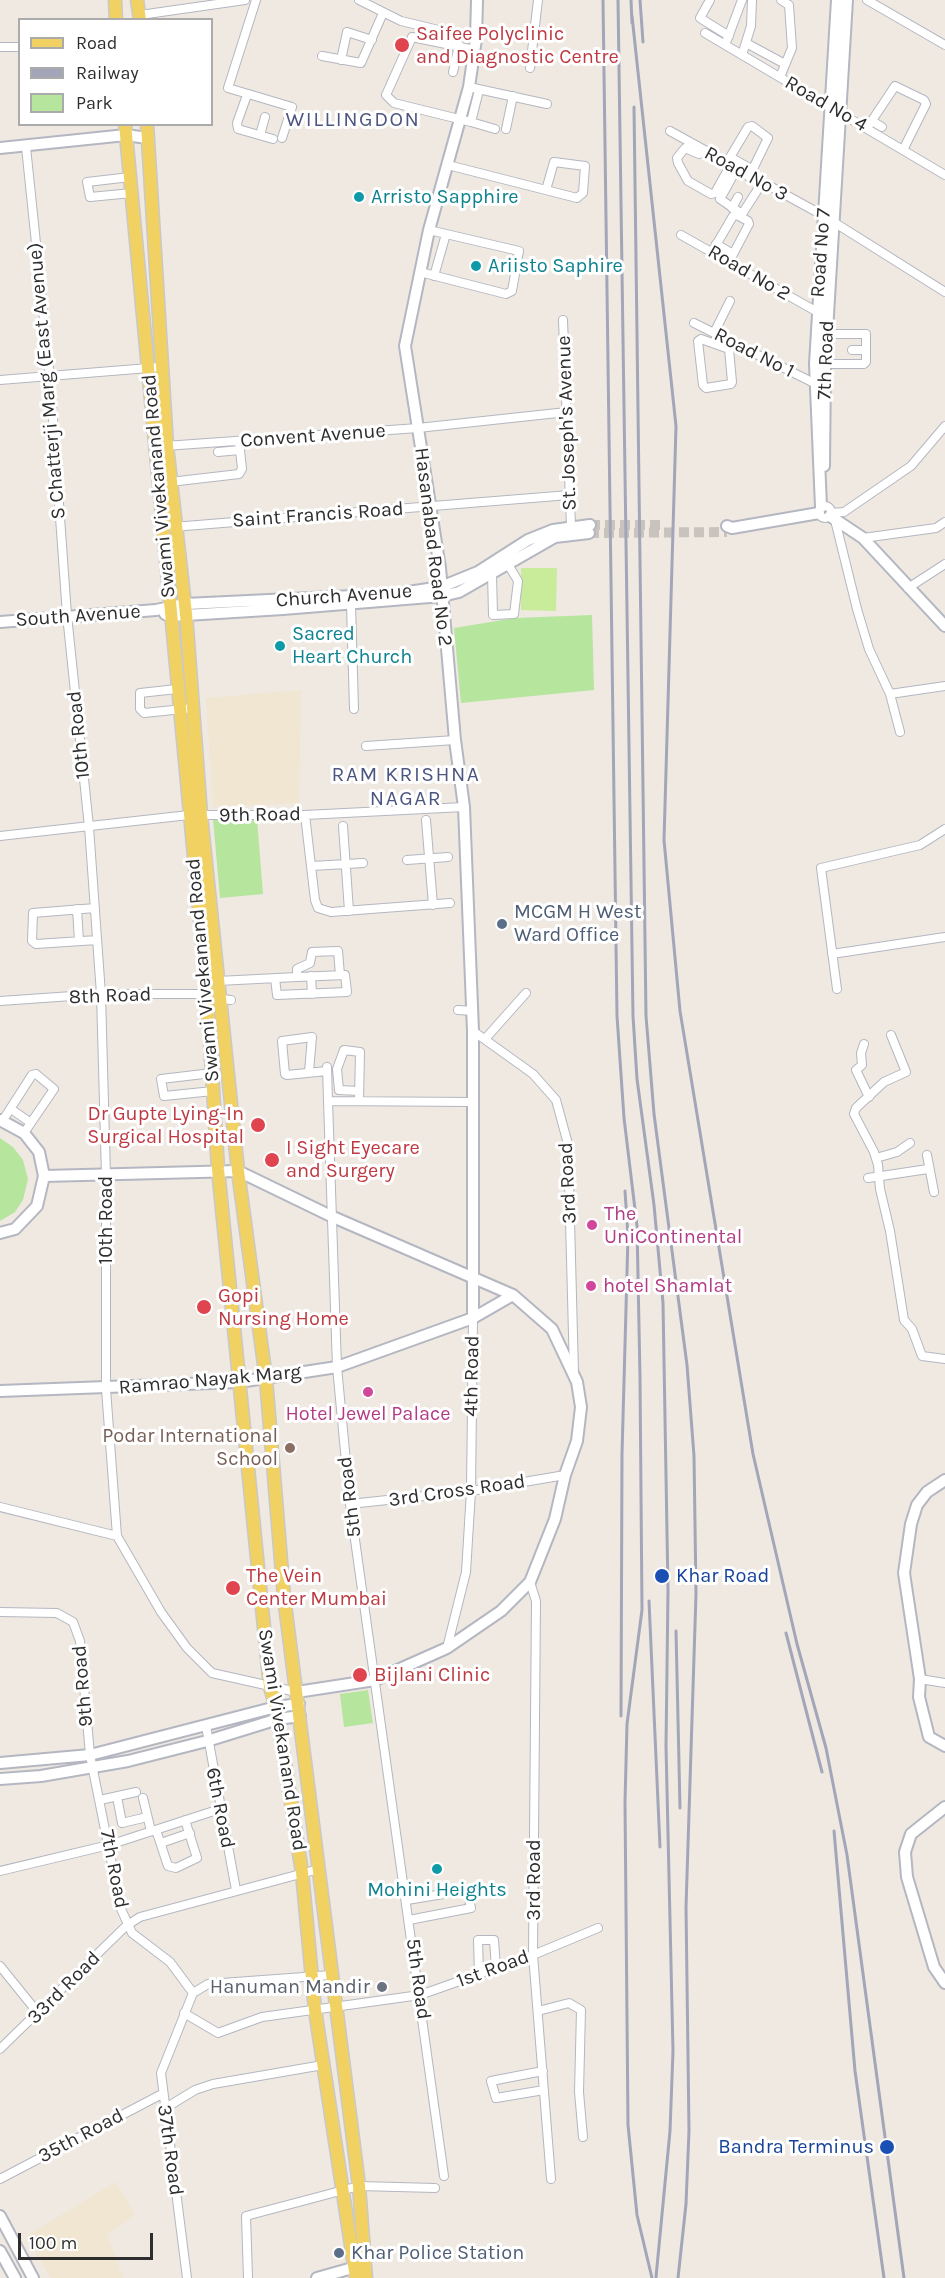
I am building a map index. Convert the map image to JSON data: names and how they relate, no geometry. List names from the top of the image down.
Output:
{
  "streets": {
    "main road": ["Swami Vivekanand Road"],
    "street": [
      "Road No 4",
      "Road No 3",
      "Road No 7",
      "Road No 2",
      "Road No 1",
      "7th Road",
      "S Chatterji Marg (East Avenue)",
      "St. Joseph's Avenue",
      "Convent Avenue",
      "Saint Francis Road",
      "Hasanabad Road No 2",
      "Church Avenue",
      "South Avenue",
      "10th Road",
      "9th Road",
      "8th Road",
      "3rd Road",
      "4th Road",
      "Ramrao Nayak Marg",
      "3rd Cross Road",
      "5th Road",
      "6th Road",
      "1st Road",
      "33rd Road",
      "35th Road",
      "37th Road"
    ]
  },
  "crossings": [
    ["Road No 4", "Road No 7"],
    ["Road No 4", "7th Road"],
    ["Road No 3", "Road No 7"],
    ["Road No 3", "7th Road"],
    ["Road No 7", "Road No 2"],
    ["Road No 7", "Road No 1"],
    ["Road No 7", "7th Road"],
    ["Road No 2", "7th Road"],
    ["7th Road", "9th Road"],
    ["7th Road", "33rd Road"],
    ["7th Road", "37th Road"],
    ["S Chatterji Marg (East Avenue)", "South Avenue"],
    ["S Chatterji Marg (East Avenue)", "10th Road"],
    ["St. Joseph's Avenue", "Convent Avenue"],
    ["St. Joseph's Avenue", "Saint Francis Road"],
    ["St. Joseph's Avenue", "Church Avenue"],
    ["Convent Avenue", "Swami Vivekanand Road"],
    ["Convent Avenue", "Hasanabad Road No 2"],
    ["Swami Vivekanand Road", "Saint Francis Road"],
    ["Swami Vivekanand Road", "Church Avenue"],
    ["Swami Vivekanand Road", "South Avenue"],
    ["Swami Vivekanand Road", "10th Road"],
    ["Swami Vivekanand Road", "9th Road"],
    ["Swami Vivekanand Road", "8th Road"],
    ["Swami Vivekanand Road", "Ramrao Nayak Marg"],
    ["Swami Vivekanand Road", "1st Road"],
    ["Saint Francis Road", "Hasanabad Road No 2"],
    ["Hasanabad Road No 2", "Church Avenue"],
    ["Hasanabad Road No 2", "9th Road"],
    ["Hasanabad Road No 2", "3rd Road"],
    ["Hasanabad Road No 2", "4th Road"],
    ["Church Avenue", "South Avenue"],
    ["South Avenue", "10th Road"],
    ["10th Road", "9th Road"],
    ["10th Road", "8th Road"],
    ["10th Road", "Ramrao Nayak Marg"],
    ["3rd Road", "1st Road"],
    ["4th Road", "Ramrao Nayak Marg"],
    ["4th Road", "3rd Cross Road"],
    ["Ramrao Nayak Marg", "5th Road"],
    ["3rd Cross Road", "5th Road"],
    ["5th Road", "1st Road"],
    ["1st Road", "37th Road"],
    ["35th Road", "37th Road"]
  ],
  "districts": ["WILLINGDON", "RAM KRISHNA NAGAR"],
  "places": [
    "Saifee Polyclinic and Diagnostic Centre",
    "Arristo Sapphire",
    "Ariisto Saphire",
    "Sacred Heart Church",
    "MCGM H West Ward Office",
    "Dr Gupte Lying-In Surgical Hospital",
    "I Sight Eyecare and Surgery",
    "The UniContinental",
    "hotel Shamlat",
    "Gopi Nursing Home",
    "Hotel Jewel Palace",
    "Podar International School",
    "Khar Road",
    "The Vein Center Mumbai",
    "Bijlani Clinic",
    "Mohini Heights",
    "Hanuman Mandir",
    "Bandra Terminus",
    "Khar Police Station"
  ],
  "legend": ["Road", "Railway", "Park"],
  "scale_bar": "100 m"
}
